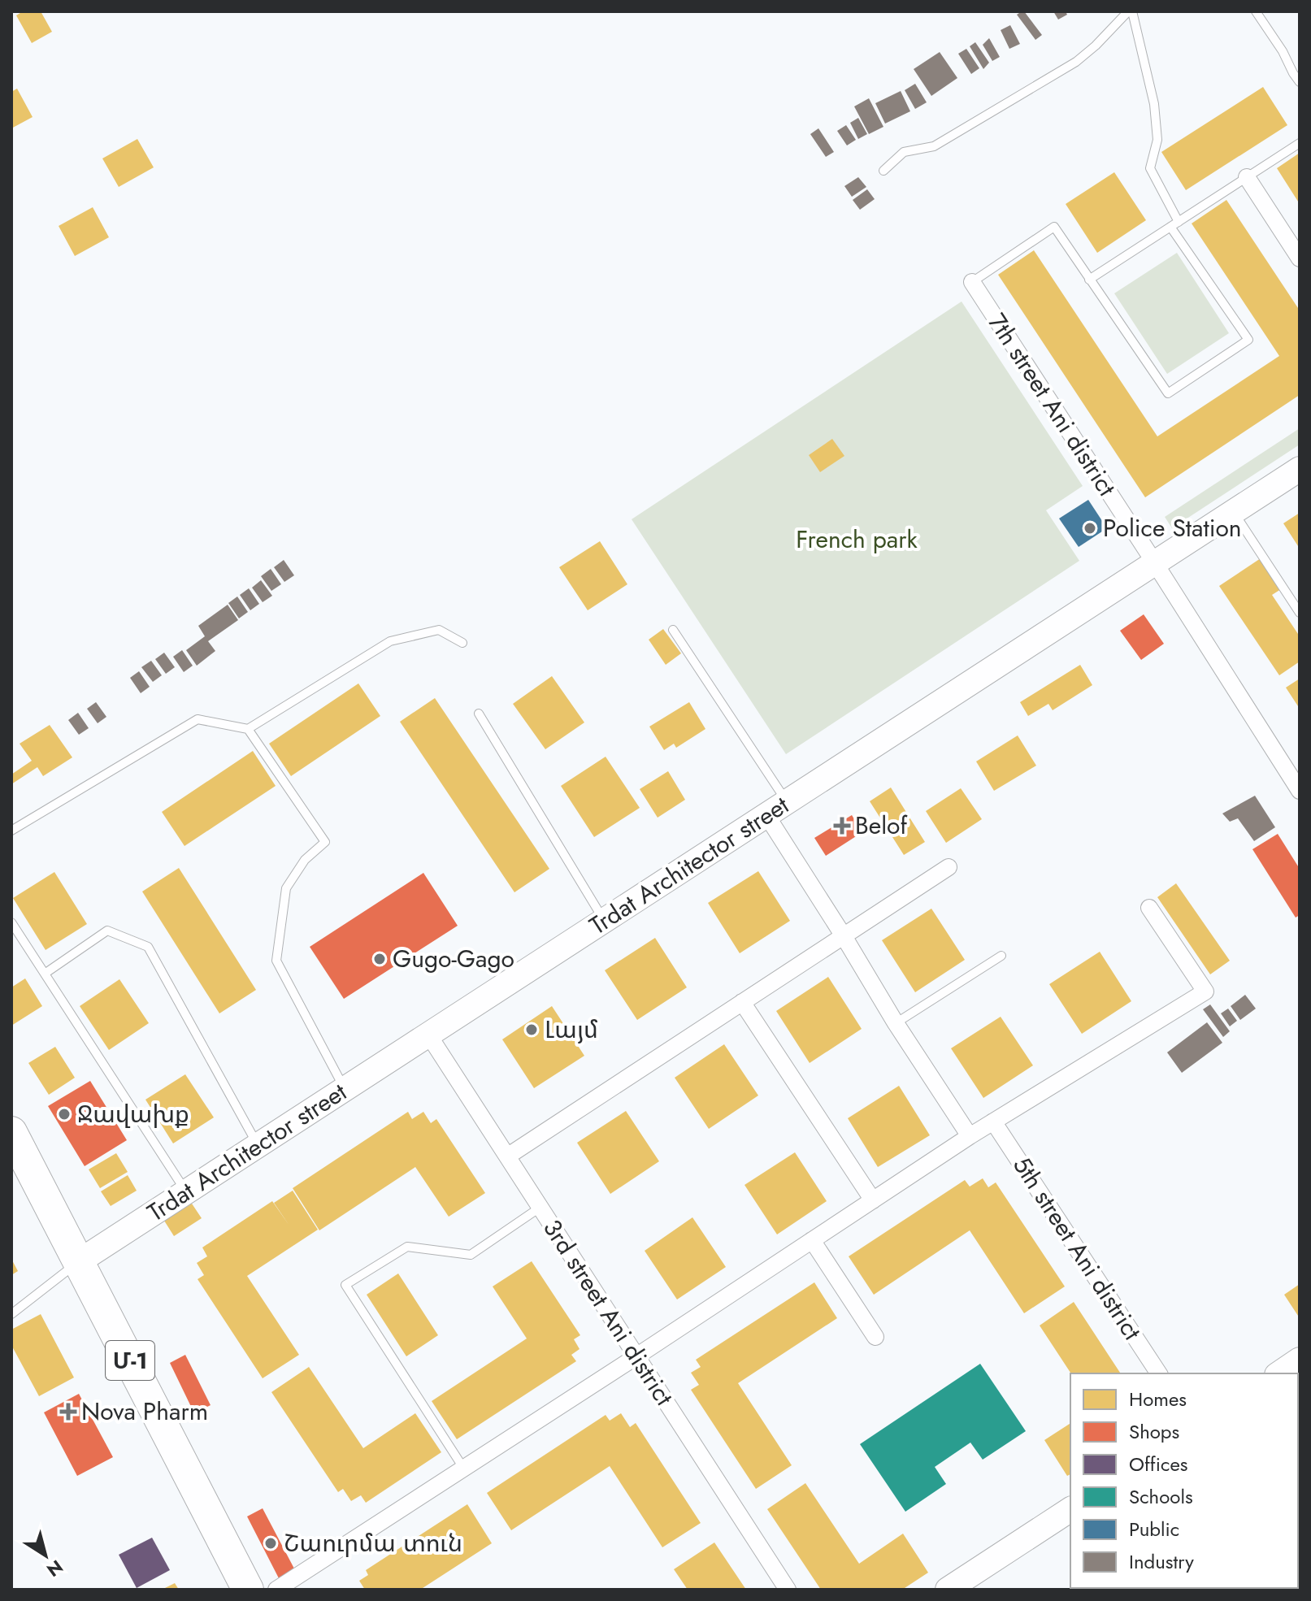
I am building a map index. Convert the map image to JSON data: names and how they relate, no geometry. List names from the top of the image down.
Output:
{
  "streets": {
    "highway": ["Մ-1"],
    "street": [
      "7th street Ani district",
      "Trdat Architector street",
      "5th street Ani district",
      "3rd street Ani district"
    ]
  },
  "crossings": [
    ["7th street Ani district", "Trdat Architector street"],
    ["Trdat Architector street", "3rd street Ani district"],
    ["Trdat Architector street", "Մ-1"]
  ],
  "parks": ["French park"],
  "places": {
    "other": [
      "Police Station",
      "Gugo-Gago",
      "Լայմ",
      "Ջավախք",
      "Շաուրմա տուն"
    ],
    "health": ["Belof", "Nova Pharm"]
  },
  "legend": [
    "Homes",
    "Shops",
    "Offices",
    "Schools",
    "Public",
    "Industry"
  ],
  "north": "bottom right"
}
